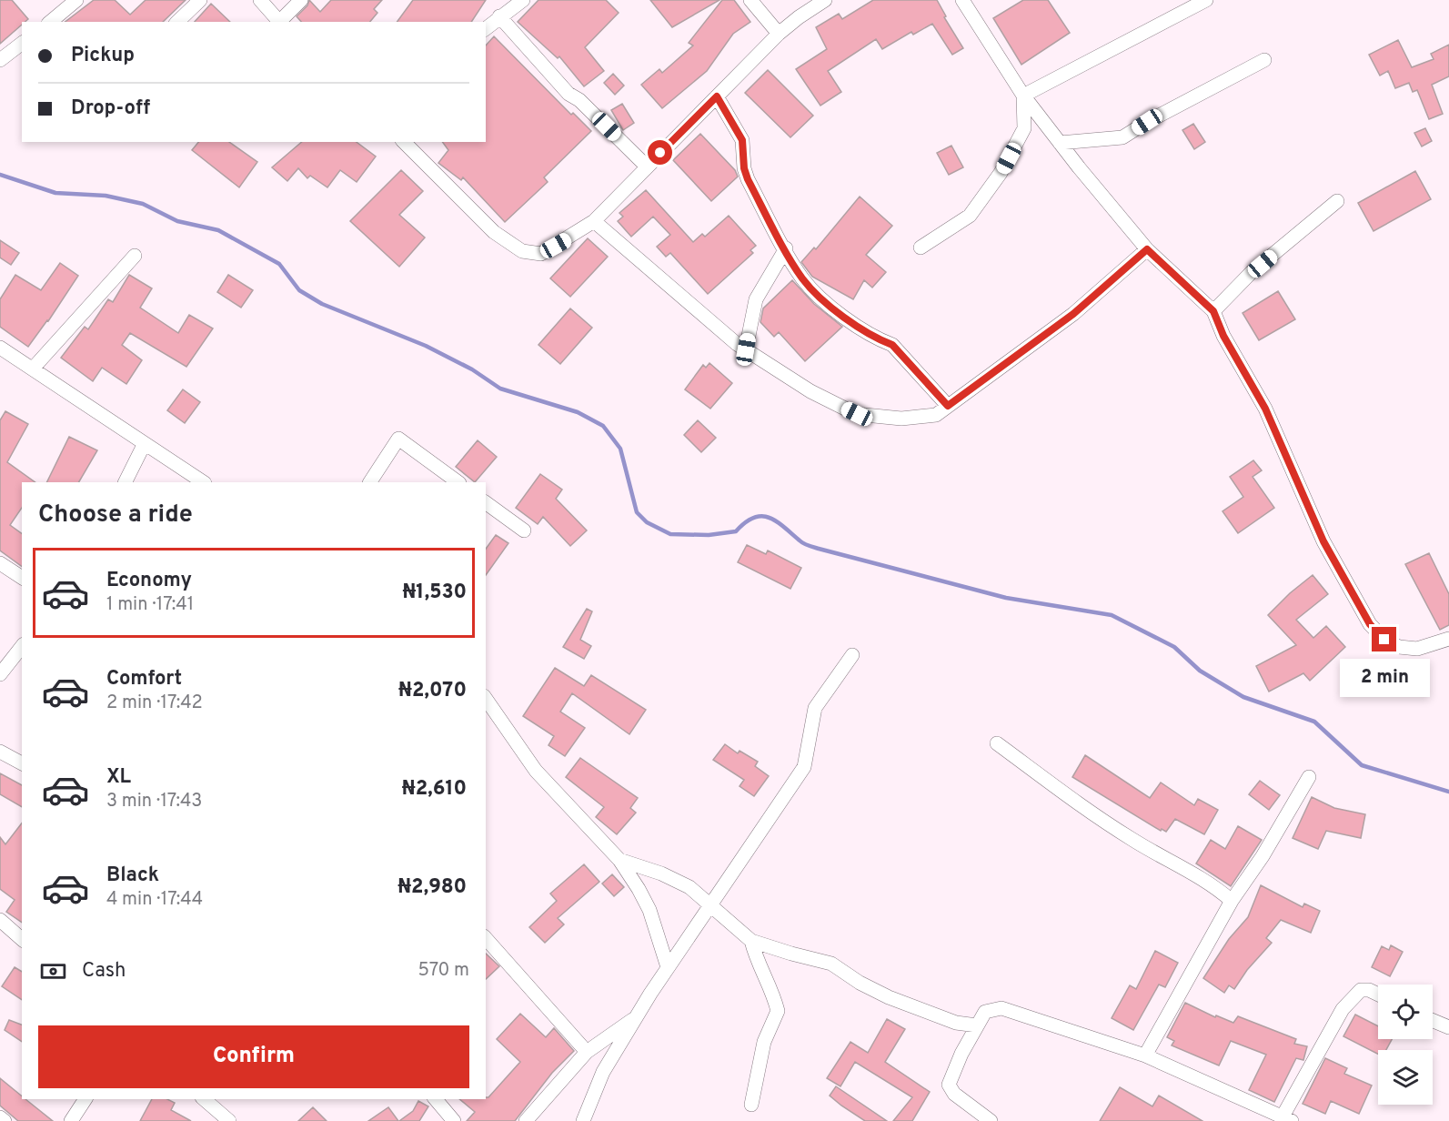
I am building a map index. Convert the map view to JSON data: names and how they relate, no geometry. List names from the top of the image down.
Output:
{
  "page": {
    "banner": ["Pickup", "Drop-off"],
    "heading": "Choose a ride",
    "list": [
      {
        "name": "Economy",
        "note": "1 min · 17:41",
        "value": "₦1,530"
      },
      {
        "name": "Comfort",
        "note": "2 min · 17:42",
        "value": "₦2,070"
      },
      {
        "name": "XL",
        "note": "3 min · 17:43",
        "value": "₦2,610"
      },
      {
        "name": "Black",
        "note": "4 min · 17:44",
        "value": "₦2,980"
      }
    ],
    "bubble": "2 min",
    "pay": ["Cash", "570 m"],
    "buttons": "Confirm"
  }
}
